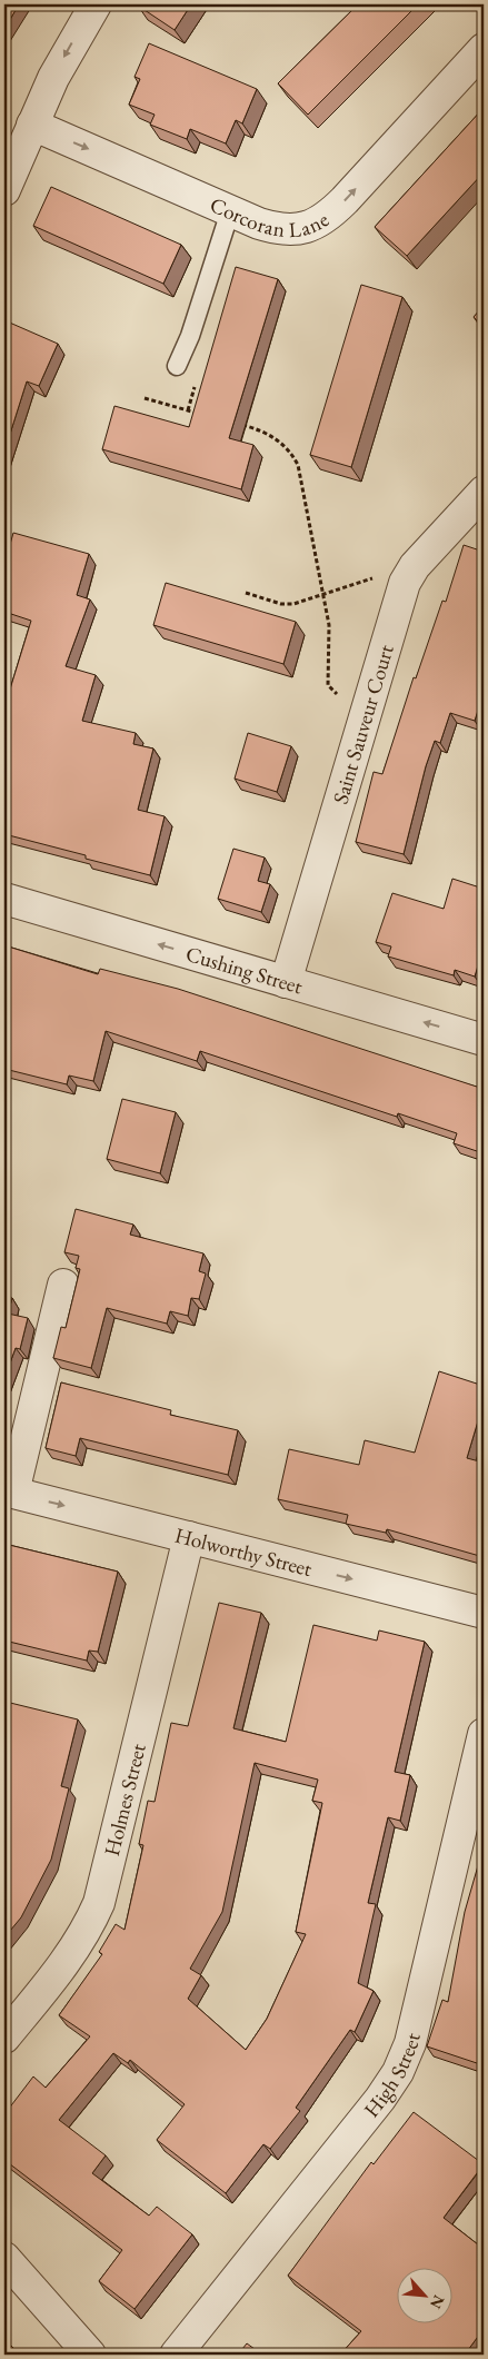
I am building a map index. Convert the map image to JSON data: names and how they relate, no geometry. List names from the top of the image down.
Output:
{
  "streets": {
    "street": [
      "Corcoran Lane",
      "Saint Sauveur Court",
      "Cushing Street",
      "Holworthy Street",
      "Holmes Street",
      "High Street"
    ]
  },
  "crossings": [
    ["Saint Sauveur Court", "Cushing Street"],
    ["Holworthy Street", "Holmes Street"]
  ],
  "one_way": ["Corcoran Lane", "Cushing Street", "Holworthy Street"],
  "north": "bottom right"
}
